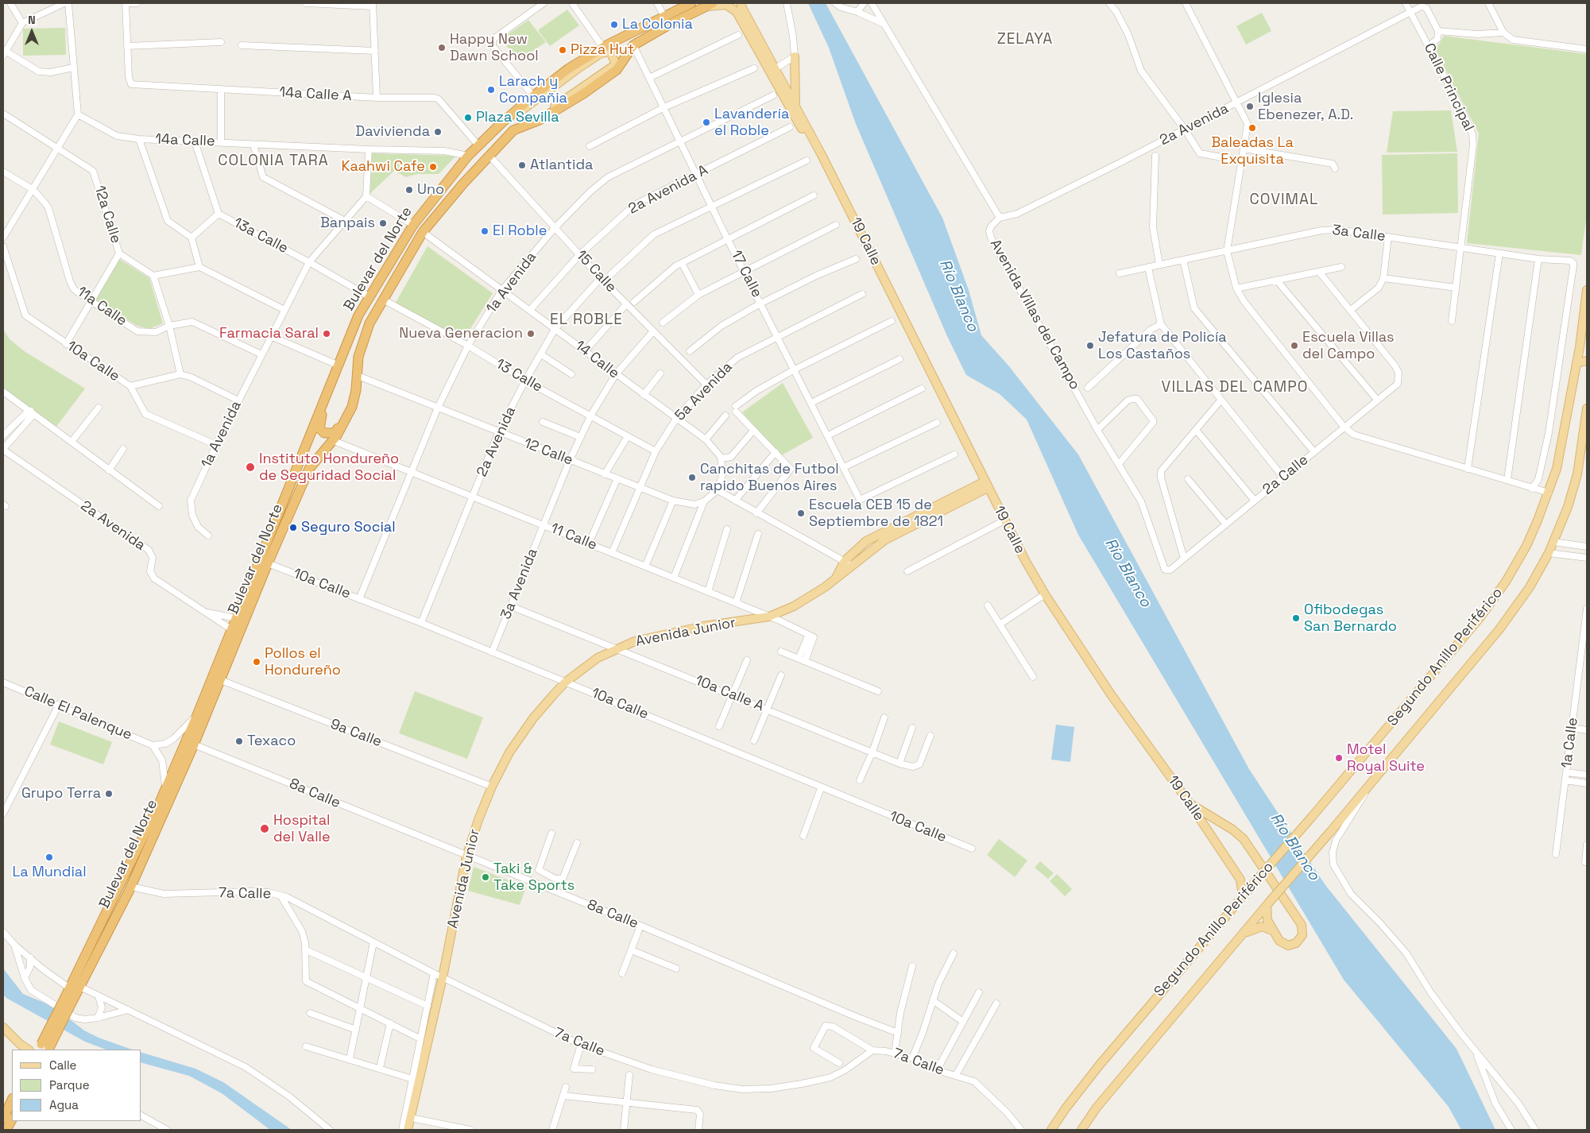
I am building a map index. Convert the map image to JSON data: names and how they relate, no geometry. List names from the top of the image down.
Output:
{
  "streets": {
    "highway": ["Bulevar del Norte"],
    "main road": ["19 Calle", "Avenida Junior", "Segundo Anillo Periférico"],
    "street": [
      "Calle Principal",
      "14a Calle A",
      "2a Avenida",
      "14a Calle",
      "2a Avenida A",
      "12a Calle",
      "3a Calle",
      "13a Calle",
      "15 Calle",
      "17 Calle",
      "1a Avenida",
      "11a Calle",
      "Avenida Villas del Campo",
      "14 Calle",
      "10a Calle",
      "13 Calle",
      "5a Avenida",
      "12 Calle",
      "2a Calle",
      "11 Calle",
      "3a Avenida",
      "10a Calle A",
      "Calle El Palenque",
      "9a Calle",
      "1a Calle",
      "8a Calle",
      "7a Calle"
    ]
  },
  "crossings": [
    ["Calle Principal", "2a Avenida"],
    ["Calle Principal", "3a Calle"],
    ["14a Calle A", "Bulevar del Norte"],
    ["2a Avenida", "Bulevar del Norte"],
    ["2a Avenida", "15 Calle"],
    ["2a Avenida", "Avenida Villas del Campo"],
    ["2a Avenida", "14 Calle"],
    ["2a Avenida", "10a Calle"],
    ["2a Avenida", "13 Calle"],
    ["2a Avenida", "12 Calle"],
    ["2a Avenida", "11 Calle"],
    ["14a Calle", "13a Calle"],
    ["14a Calle", "Bulevar del Norte"],
    ["2a Avenida A", "15 Calle"],
    ["2a Avenida A", "17 Calle"],
    ["2a Avenida A", "14 Calle"],
    ["13a Calle", "Bulevar del Norte"],
    ["13a Calle", "1a Avenida"],
    ["19 Calle", "Bulevar del Norte"],
    ["19 Calle", "Avenida Junior"],
    ["19 Calle", "Segundo Anillo Periférico"],
    ["Bulevar del Norte", "15 Calle"],
    ["Bulevar del Norte", "17 Calle"],
    ["Bulevar del Norte", "14 Calle"],
    ["Bulevar del Norte", "10a Calle"],
    ["Bulevar del Norte", "13 Calle"],
    ["Bulevar del Norte", "12 Calle"],
    ["Bulevar del Norte", "11 Calle"],
    ["Bulevar del Norte", "9a Calle"],
    ["Bulevar del Norte", "8a Calle"],
    ["Bulevar del Norte", "7a Calle"],
    ["15 Calle", "1a Avenida"],
    ["15 Calle", "5a Avenida"],
    ["15 Calle", "3a Avenida"],
    ["17 Calle", "1a Avenida"],
    ["17 Calle", "5a Avenida"],
    ["1a Avenida", "11a Calle"],
    ["1a Avenida", "14 Calle"],
    ["1a Avenida", "10a Calle"],
    ["1a Avenida", "13 Calle"],
    ["1a Avenida", "12 Calle"],
    ["1a Avenida", "11 Calle"],
    ["Avenida Villas del Campo", "2a Calle"],
    ["14 Calle", "5a Avenida"],
    ["14 Calle", "3a Avenida"],
    ["10a Calle", "3a Avenida"],
    ["10a Calle", "Avenida Junior"],
    ["13 Calle", "5a Avenida"],
    ["13 Calle", "3a Avenida"],
    ["5a Avenida", "12 Calle"],
    ["5a Avenida", "11 Calle"],
    ["12 Calle", "3a Avenida"],
    ["11 Calle", "3a Avenida"],
    ["11 Calle", "Avenida Junior"],
    ["3a Avenida", "10a Calle A"],
    ["Avenida Junior", "10a Calle A"],
    ["Avenida Junior", "9a Calle"],
    ["Avenida Junior", "8a Calle"],
    ["Avenida Junior", "7a Calle"]
  ],
  "districts": [
    "ZELAYA",
    "COLONIA TARA",
    "COVIMAL",
    "EL ROBLE",
    "VILLAS DEL CAMPO"
  ],
  "water": ["Río Blanco"],
  "places": [
    "La Colonia",
    "Happy New Dawn School",
    "Pizza Hut",
    "Larach y Compañia",
    "Iglesia Ebenezer, A.D.",
    "Plaza Sevilla",
    "Lavandería el Roble",
    "Baleadas La Exquisita",
    "Davivienda",
    "Atlantida",
    "Kaahwi Cafe",
    "Uno",
    "Banpais",
    "El Roble",
    "Farmacia Saral",
    "Nueva Generacion",
    "Jefatura de Policía Los Castaños",
    "Escuela Villas del Campo",
    "Instituto Hondureño de Seguridad Social",
    "Canchitas de Futbol rapido Buenos Aires",
    "Escuela CEB 15 de Septiembre de 1821",
    "Seguro Social",
    "Ofibodegas San Bernardo",
    "Pollos el Hondureño",
    "Texaco",
    "Motel Royal Suite",
    "Grupo Terra",
    "Hospital del Valle",
    "La Mundial",
    "Taki & Take Sports"
  ],
  "legend": ["Calle", "Parque", "Agua"],
  "north": "top"
}
